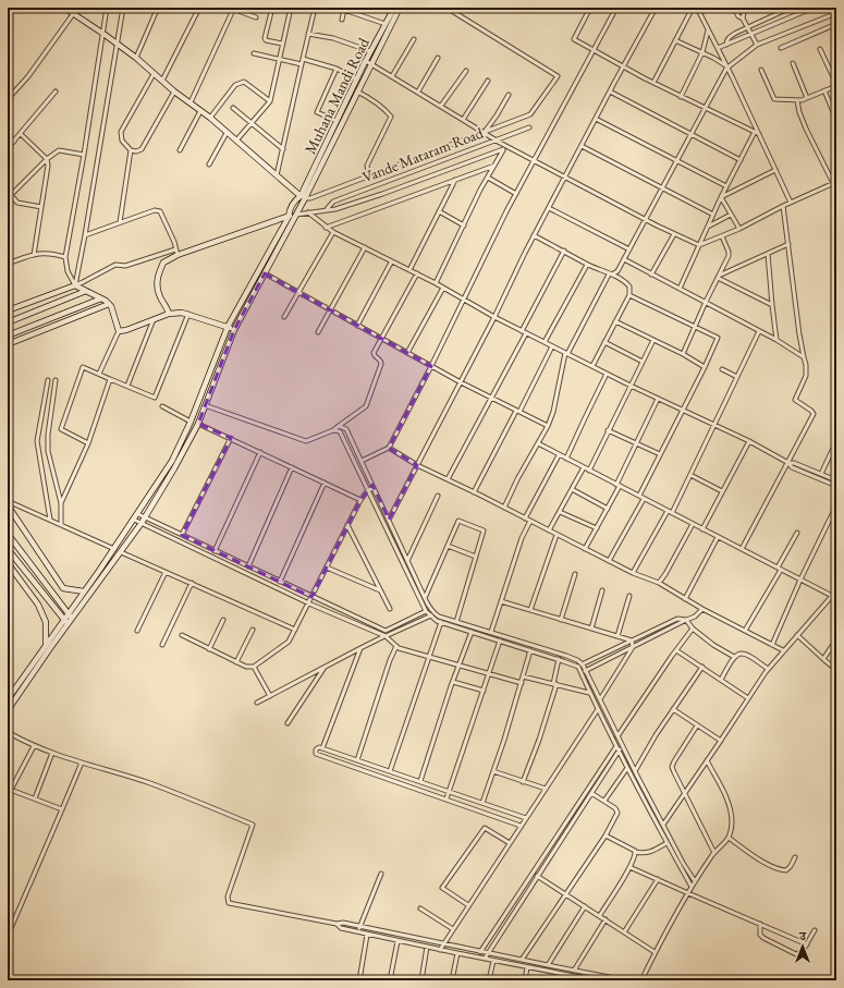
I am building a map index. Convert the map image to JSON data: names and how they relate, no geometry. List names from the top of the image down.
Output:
{
  "streets": {
    "main road": ["Muhana Mandi Road", "Vande Mataram Road"]
  },
  "north": "top"
}
